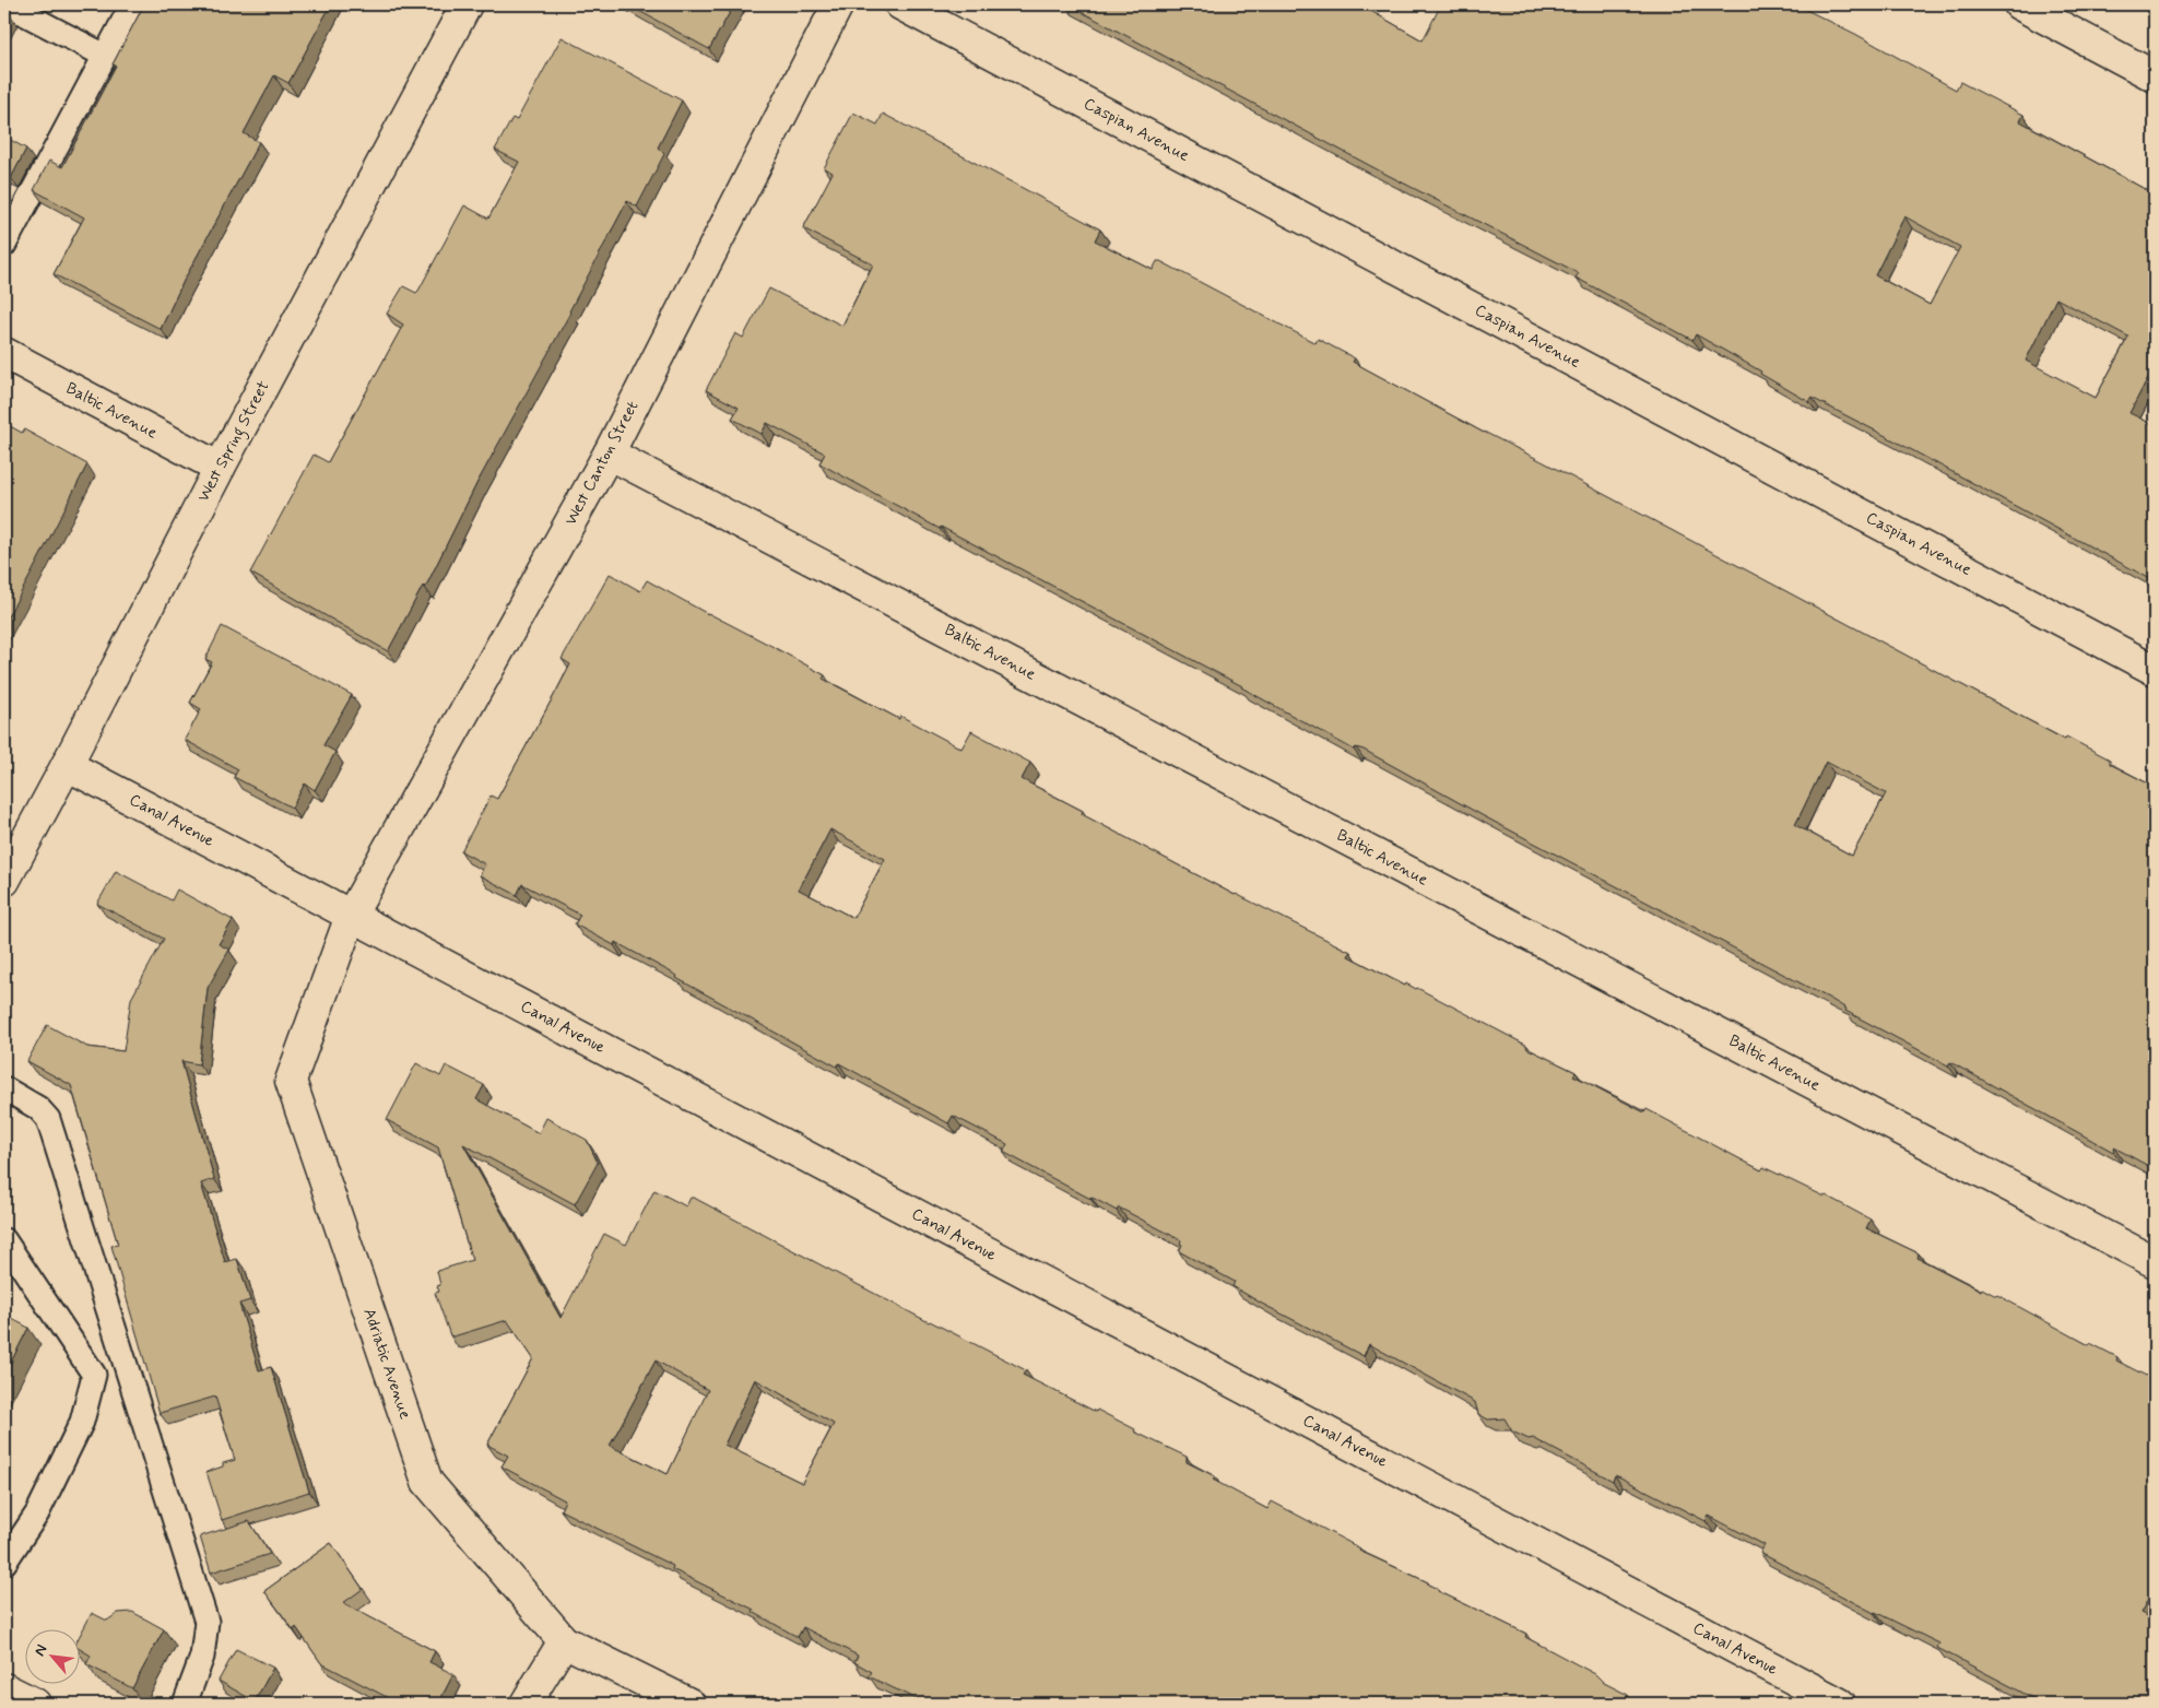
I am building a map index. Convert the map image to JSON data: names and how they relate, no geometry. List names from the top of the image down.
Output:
{
  "streets": {
    "street": [
      "Caspian Avenue",
      "Baltic Avenue",
      "West Spring Street",
      "West Canton Street",
      "Canal Avenue",
      "Adriatic Avenue"
    ]
  },
  "crossings": [
    ["Baltic Avenue", "West Spring Street"],
    ["Baltic Avenue", "West Canton Street"],
    ["West Spring Street", "Canal Avenue"],
    ["West Canton Street", "Canal Avenue"],
    ["West Canton Street", "Adriatic Avenue"],
    ["Canal Avenue", "Adriatic Avenue"]
  ],
  "north": "top left"
}
